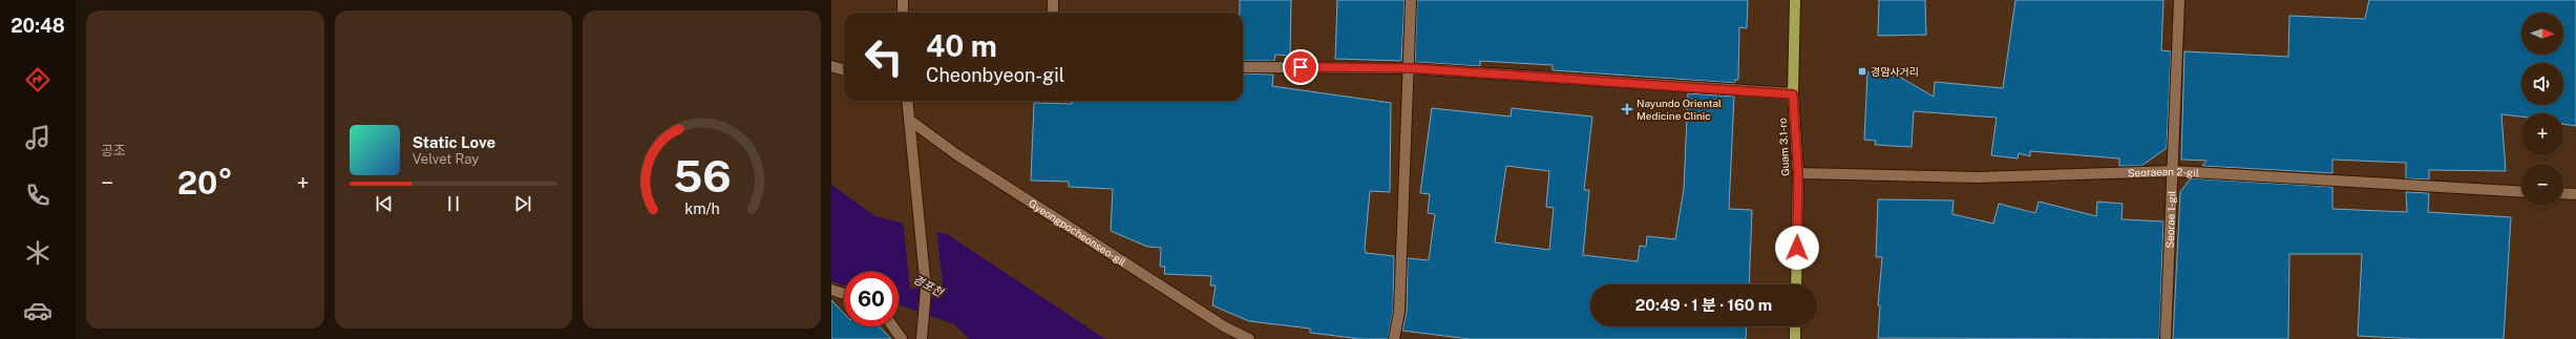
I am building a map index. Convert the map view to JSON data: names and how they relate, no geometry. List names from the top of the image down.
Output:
{
  "streets": {
    "main road": ["Guam 3.1-ro"],
    "street": ["Seoraean 2-gil", "Seorae 1-gil", "Gyeongpocheonseo-gil"]
  },
  "crossings": [
    ["Guam 3.1-ro", "Seoraean 2-gil"],
    ["Seoraean 2-gil", "Seorae 1-gil"]
  ],
  "water": ["경포천"],
  "places": {
    "transit": ["경암사거리"],
    "health": ["Nayundo Oriental Medicine Clinic"]
  },
  "north": "right",
  "page": {
    "tabs": "20:48",
    "tile": "공조",
    "map_buttons": ["+", "−"],
    "turn": ["40 m", "Cheonbyeon-gil"],
    "song": ["Static Love", "Velvet Ray"],
    "heat": ["−", "20°", "+"],
    "limit": "60",
    "trip": "20:49 · 1 분 · 160 m",
    "gauge": ["56", "km/h"]
  }
}
